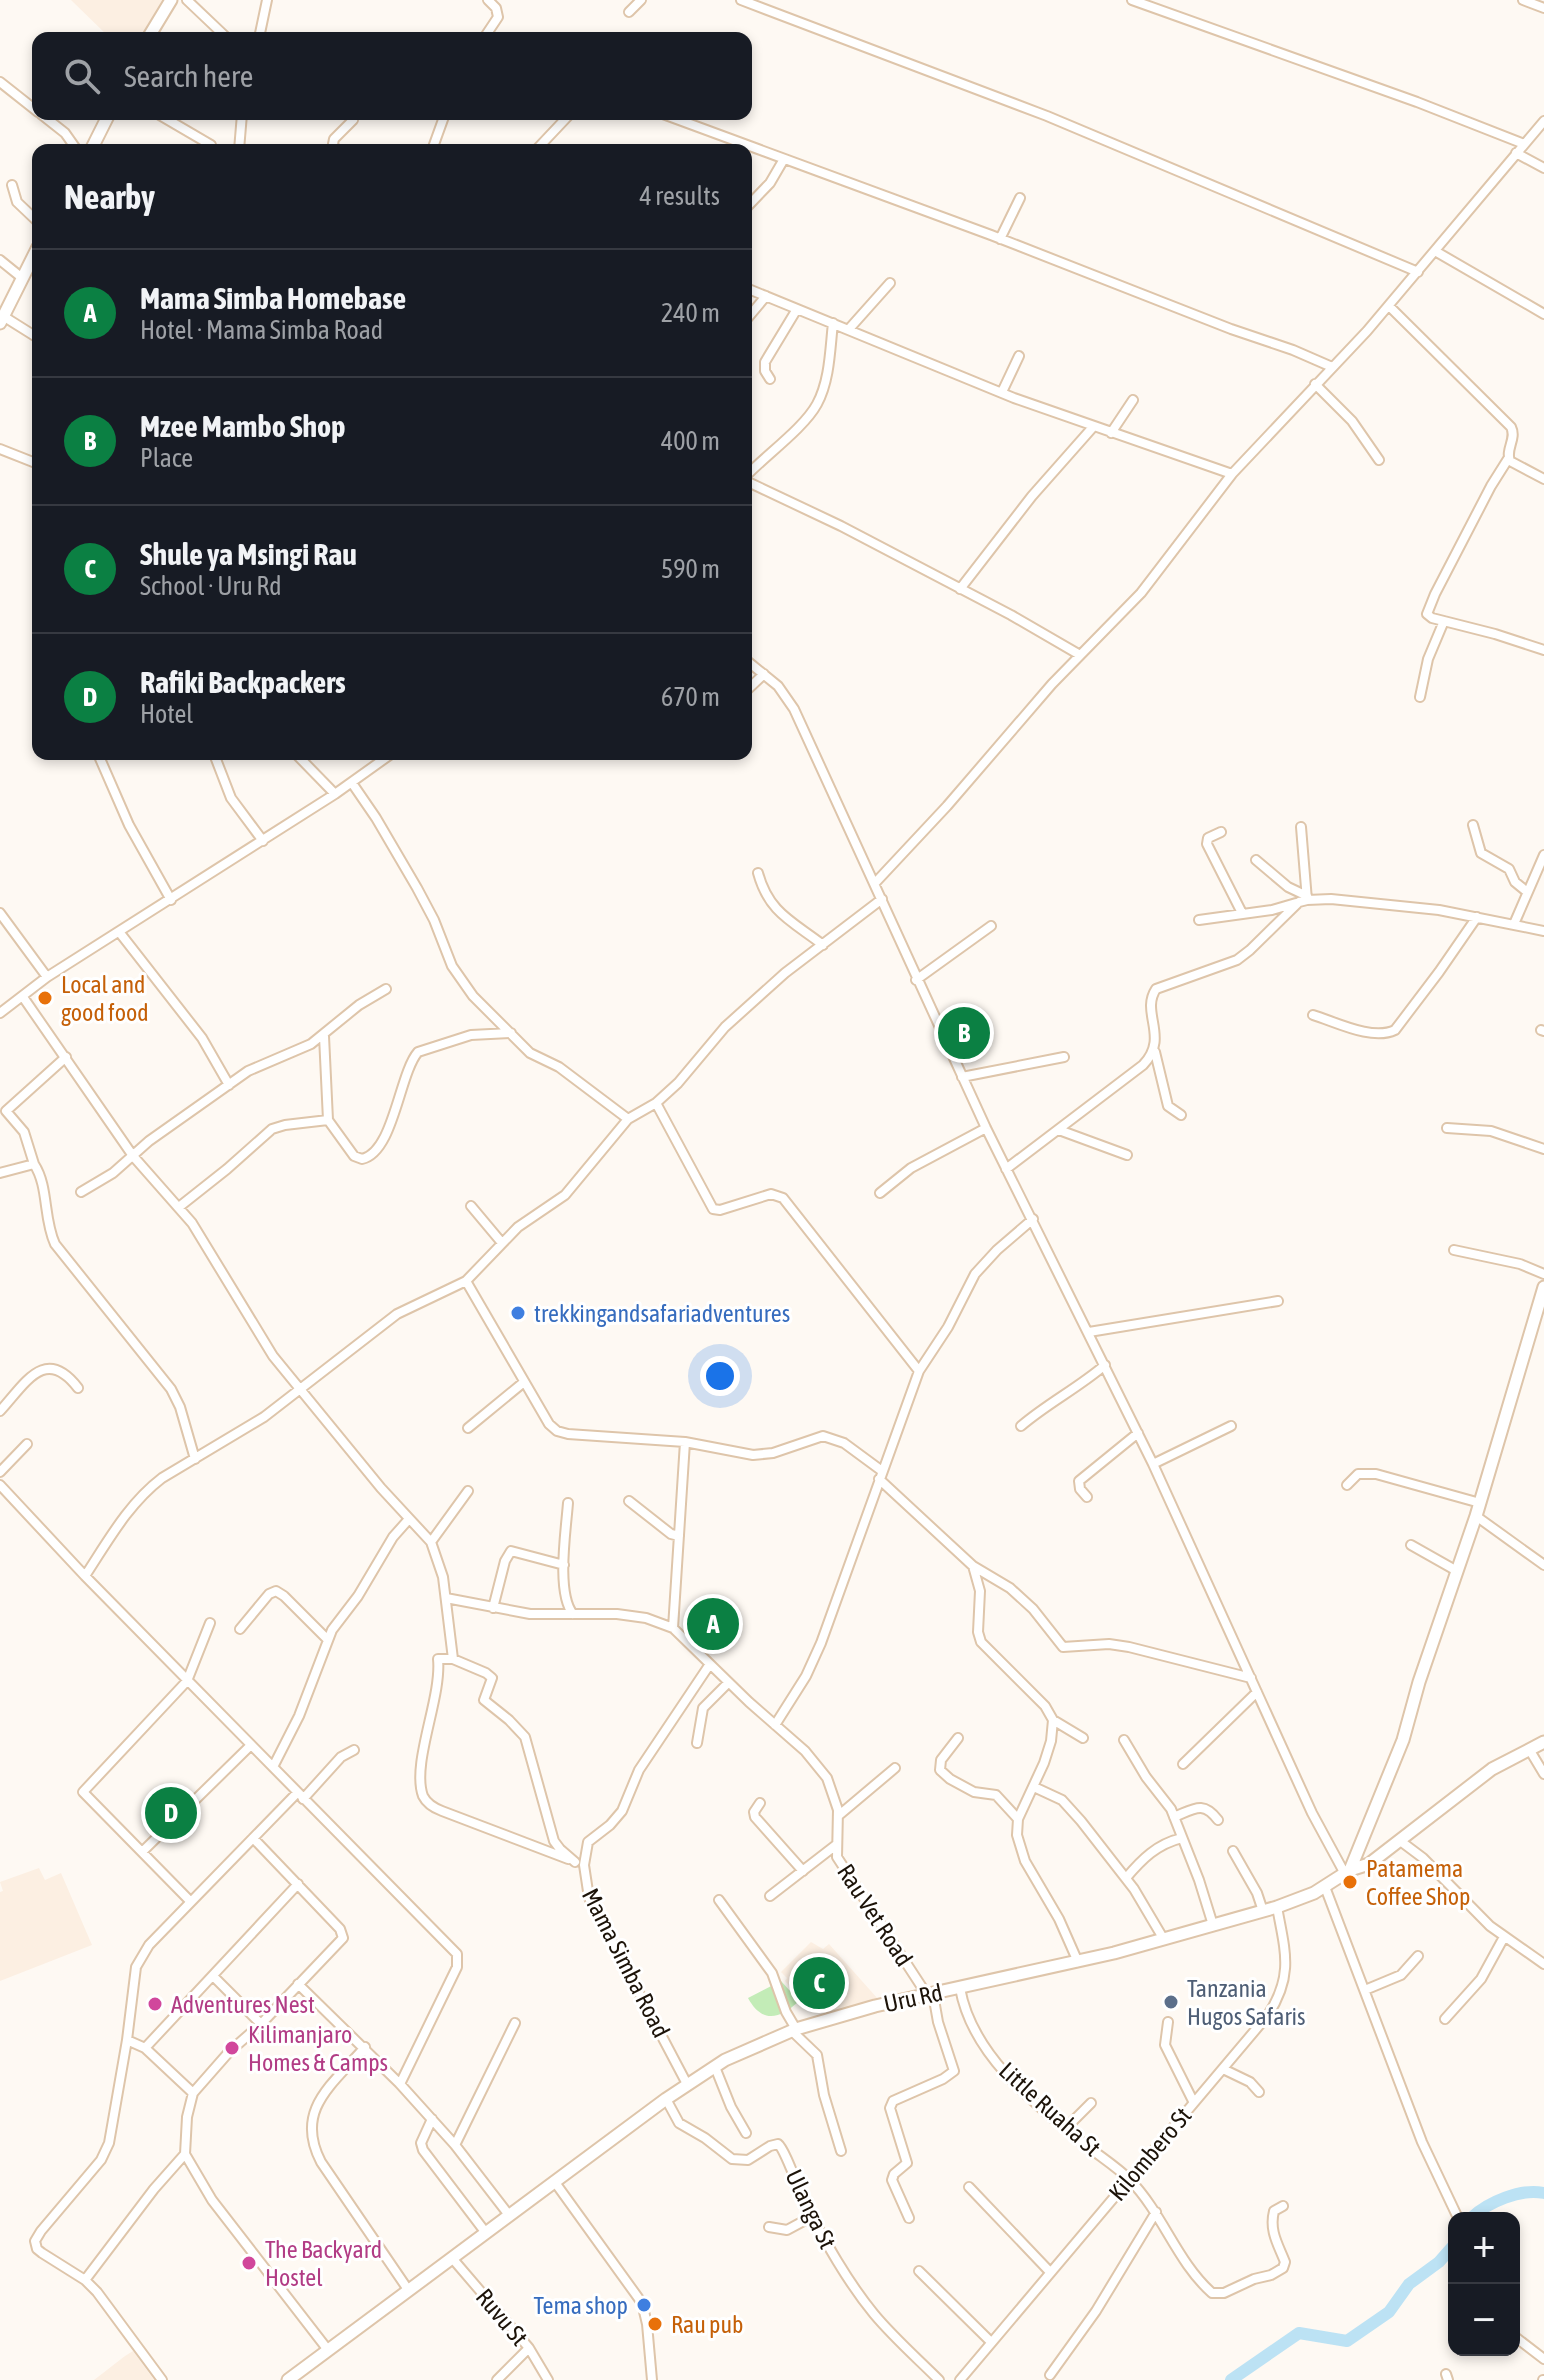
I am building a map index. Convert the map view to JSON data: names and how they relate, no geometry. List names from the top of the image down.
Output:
{
  "streets": {
    "street": [
      "Rau Vet Road",
      "Mama Simba Road",
      "Uru Rd",
      "Little Ruaha St",
      "Kilombero St",
      "Ulanga St",
      "Ruvu St"
    ]
  },
  "crossings": [
    ["Rau Vet Road", "Uru Rd"],
    ["Mama Simba Road", "Uru Rd"],
    ["Uru Rd", "Little Ruaha St"],
    ["Uru Rd", "Kilombero St"],
    ["Uru Rd", "Ulanga St"],
    ["Uru Rd", "Ruvu St"],
    ["Little Ruaha St", "Kilombero St"]
  ],
  "places": [
    "Local and good food",
    "trekkingandsafariadventures",
    "Patamema Coffee Shop",
    "Tanzania Hugos Safaris",
    "Adventures Nest",
    "Kilimanjaro Homes & Camps",
    "The Backyard Hostel",
    "Tema shop",
    "Rau pub"
  ],
  "page": {
    "search": "Search here",
    "heading": ["Nearby", "4 results"],
    "list": [
      {
        "mark": "A",
        "name": "Mama Simba Homebase",
        "note": "Hotel · Mama Simba Road",
        "value": "240 m"
      },
      {
        "mark": "B",
        "name": "Mzee Mambo Shop",
        "note": "Place",
        "value": "400 m"
      },
      {
        "mark": "C",
        "name": "Shule ya Msingi Rau",
        "note": "School · Uru Rd",
        "value": "590 m"
      },
      {
        "mark": "D",
        "name": "Rafiki Backpackers",
        "note": "Hotel",
        "value": "670 m"
      }
    ],
    "pins": [
      "B",
      "A",
      "D",
      "C"
    ],
    "map_buttons": ["+", "−"]
  }
}
